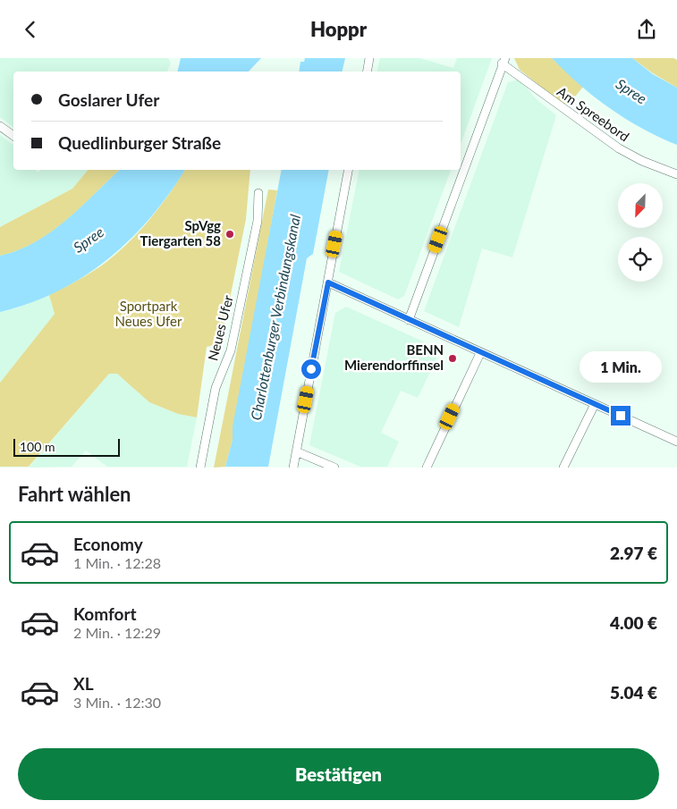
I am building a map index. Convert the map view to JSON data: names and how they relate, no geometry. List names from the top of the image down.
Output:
{
  "streets": {
    "street": ["Am Spreebord", "Neues Ufer"]
  },
  "water": ["Spree", "Charlottenburger Verbindungskanal"],
  "parks": ["Sportpark Neues Ufer"],
  "places": ["SpVgg Tiergarten 58", "BENN Mierendorffinsel"],
  "scale_bar": "100 m",
  "north": "bottom left",
  "page": {
    "header": "Hoppr",
    "banner": ["Goslarer Ufer", "Quedlinburger Straße"],
    "bubble": "1 Min.",
    "scale": "100 m",
    "heading": "Fahrt wählen",
    "list": [
      {
        "name": "Economy",
        "note": "1 Min. · 12:28",
        "value": "2.97 €"
      },
      {
        "name": "Komfort",
        "note": "2 Min. · 12:29",
        "value": "4.00 €"
      },
      {
        "name": "XL",
        "note": "3 Min. · 12:30",
        "value": "5.04 €"
      }
    ],
    "buttons": "Bestätigen"
  }
}
